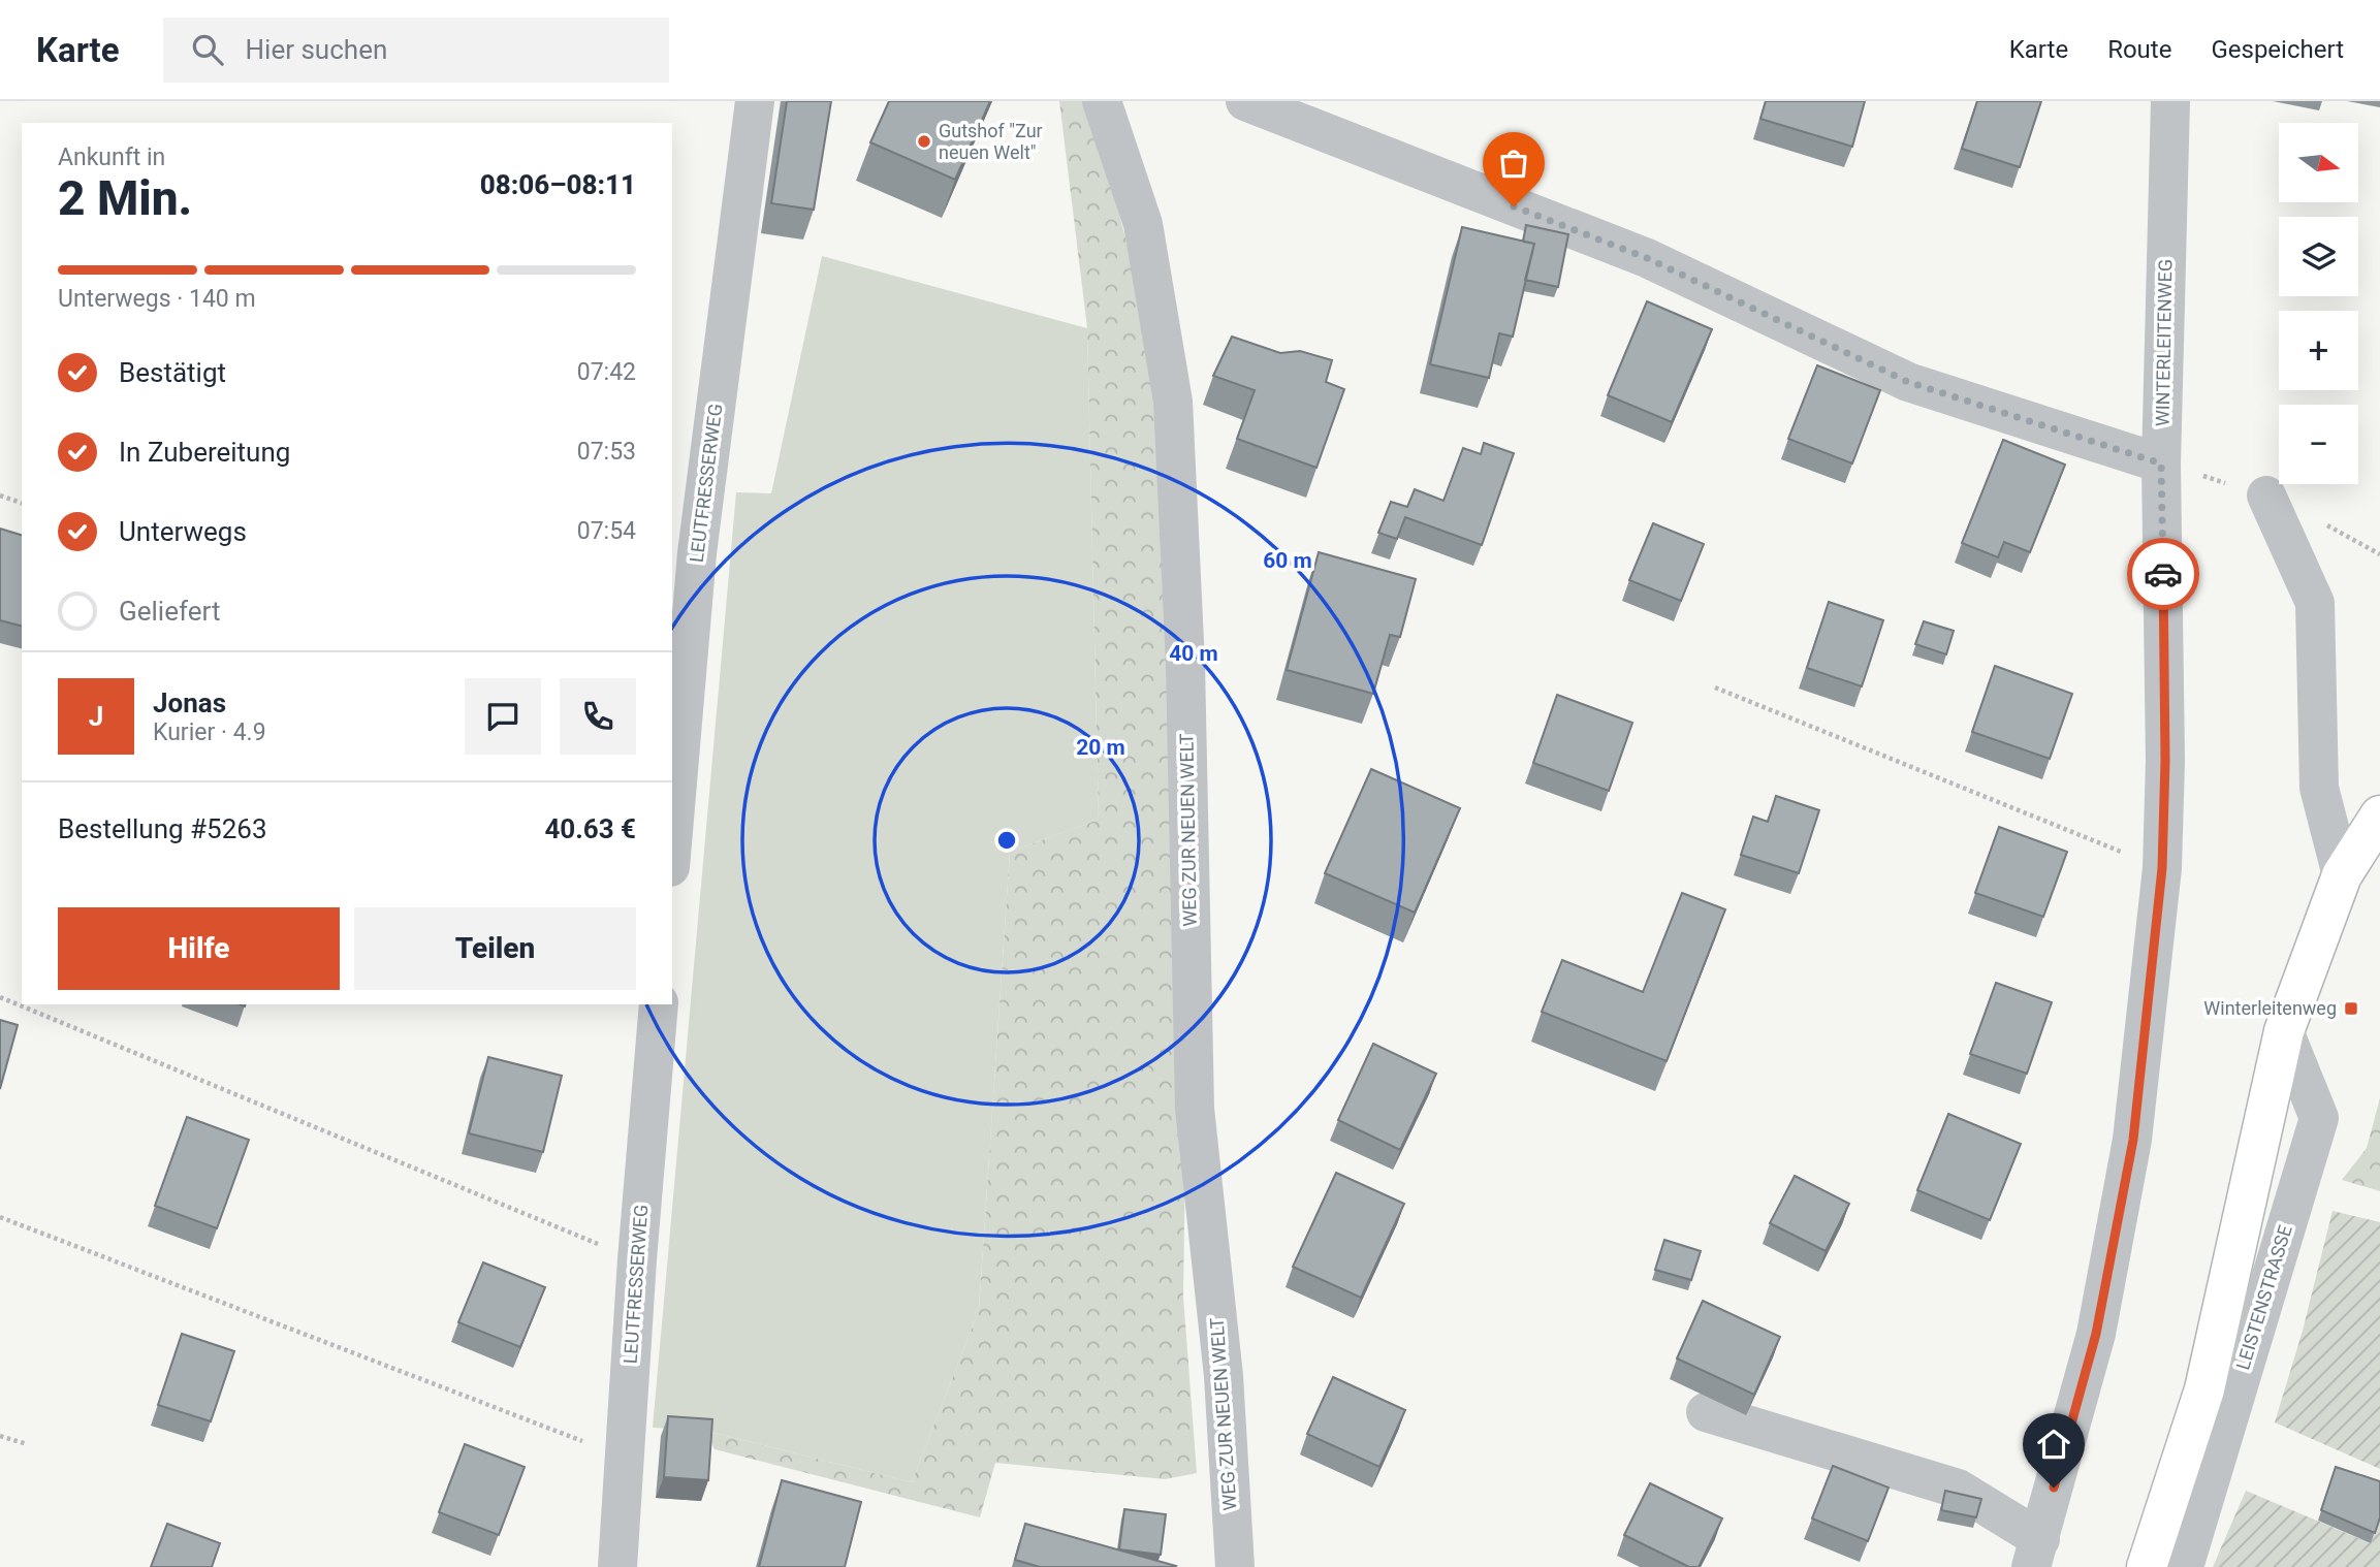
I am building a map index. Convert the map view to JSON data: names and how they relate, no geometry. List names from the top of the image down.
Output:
{
  "streets": {
    "main road": ["LEISTENSTRASSE"],
    "street": ["WINTERLEITENWEG", "LEUTFRESSERWEG", "WEG ZUR NEUEN WELT"]
  },
  "places": {
    "other": ["Gutshof \"Zur neuen Welt\""],
    "transit": ["Winterleitenweg"]
  },
  "north": "right",
  "page": {
    "header": "Karte",
    "search": "Hier suchen",
    "nav": ["Karte", "Route", "Gespeichert"],
    "map_buttons": ["+", "−"],
    "heading": ["2 Min.", "Ankunft in", "08:06–08:11"],
    "panel": [
      "Jonas",
      "Kurier · 4.9",
      "Bestellung #5263",
      "40.63 €"
    ],
    "bar": "Unterwegs · 140 m",
    "list": [
      ["Bestätigt", "07:42"],
      ["In Zubereitung", "07:53"],
      ["Unterwegs", "07:54"],
      "Geliefert"
    ],
    "round": "J",
    "buttons": ["Hilfe", "Teilen"]
  },
  "rings": ["60 m", "40 m", "20 m"]
}
